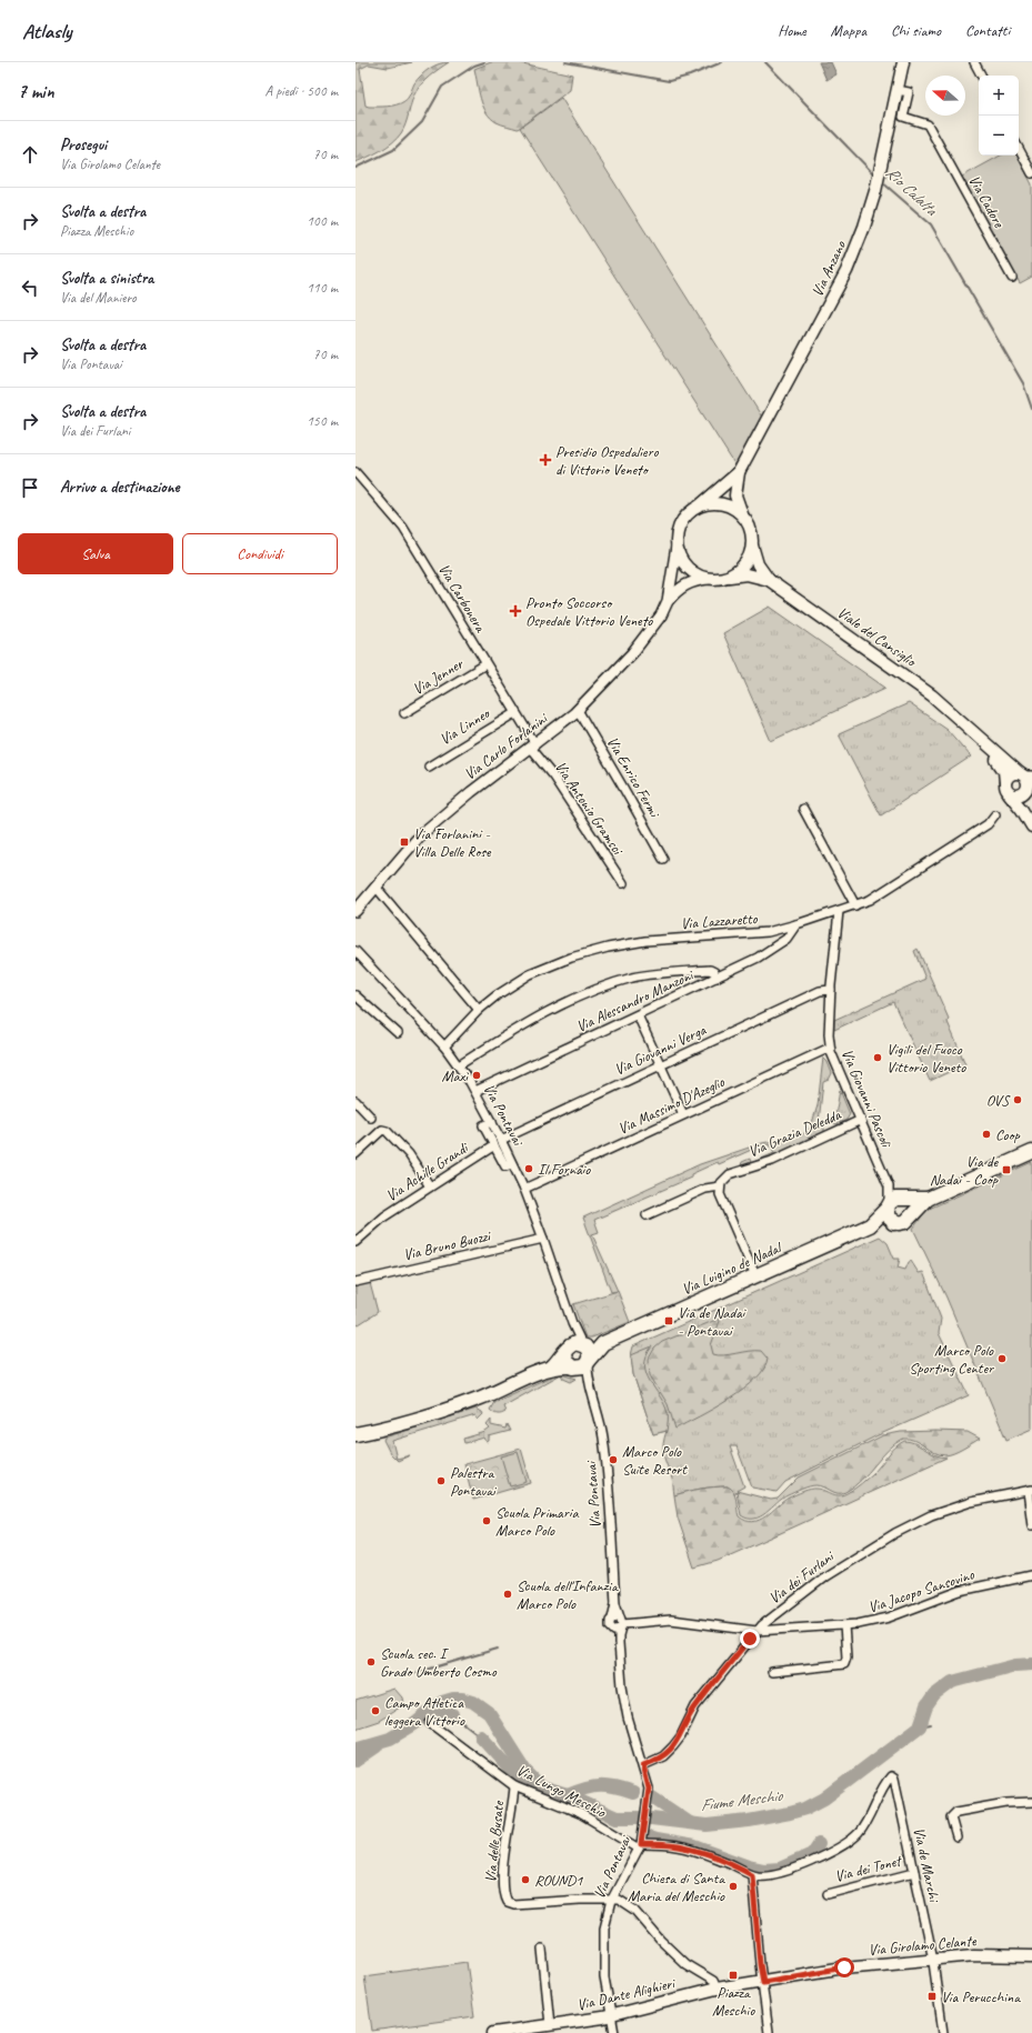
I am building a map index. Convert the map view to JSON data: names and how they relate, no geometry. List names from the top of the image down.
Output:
{
  "streets": {
    "main road": [
      "Via Anzano",
      "Viale del Cansiglio",
      "Via Luigino de Nadal",
      "Via Girolamo Celante",
      "Via Dante Alighieri"
    ],
    "street": [
      "Via Cadore",
      "Via Carbonera",
      "Via Jenner",
      "Via Linneo",
      "Via Carlo Forlanini",
      "Via Enrico Fermi",
      "Via Antonio Gramsci",
      "Via Lazzaretto",
      "Via Alessandro Manzoni",
      "Via Giovanni Verga",
      "Via Giovanni Pascoli",
      "Via Massimo D'Azeglio",
      "Via Pontavai",
      "Via Grazia Deledda",
      "Via Achille Grandi",
      "Via Bruno Buozzi",
      "Via dei Furlani",
      "Via Jacopo Sansovino",
      "Via Lungo Meschio",
      "Via delle Busate",
      "Via de Marchi",
      "Via dei Tonet"
    ]
  },
  "crossings": [
    ["Via Cadore", "Via Anzano"],
    ["Via Anzano", "Viale del Cansiglio"],
    ["Via Anzano", "Via Carlo Forlanini"],
    ["Via Carbonera", "Via Jenner"],
    ["Via Carbonera", "Via Linneo"],
    ["Via Carbonera", "Via Carlo Forlanini"],
    ["Via Carbonera", "Via Antonio Gramsci"],
    ["Viale del Cansiglio", "Via Carlo Forlanini"],
    ["Via Carlo Forlanini", "Via Enrico Fermi"],
    ["Via Carlo Forlanini", "Via Antonio Gramsci"],
    ["Via Lazzaretto", "Via Alessandro Manzoni"],
    ["Via Lazzaretto", "Via Giovanni Pascoli"],
    ["Via Lazzaretto", "Via Pontavai"],
    ["Via Alessandro Manzoni", "Via Pontavai"],
    ["Via Giovanni Verga", "Via Giovanni Pascoli"],
    ["Via Giovanni Verga", "Via Pontavai"],
    ["Via Giovanni Verga", "Via Achille Grandi"],
    ["Via Giovanni Pascoli", "Via Massimo D'Azeglio"],
    ["Via Giovanni Pascoli", "Via Grazia Deledda"],
    ["Via Giovanni Pascoli", "Via Luigino de Nadal"],
    ["Via Massimo D'Azeglio", "Via Pontavai"],
    ["Via Pontavai", "Via Achille Grandi"],
    ["Via Pontavai", "Via Bruno Buozzi"],
    ["Via Pontavai", "Via Luigino de Nadal"],
    ["Via Pontavai", "Via dei Furlani"],
    ["Via Pontavai", "Via Jacopo Sansovino"],
    ["Via Pontavai", "Via Lungo Meschio"],
    ["Via Pontavai", "Via delle Busate"],
    ["Via Pontavai", "Via Dante Alighieri"],
    ["Via dei Furlani", "Via Jacopo Sansovino"],
    ["Via Lungo Meschio", "Via delle Busate"],
    ["Via de Marchi", "Via dei Tonet"],
    ["Via de Marchi", "Via Girolamo Celante"],
    ["Via Girolamo Celante", "Via Dante Alighieri"]
  ],
  "water": ["Rio Calalta", "Fiume Meschio"],
  "places": {
    "health": ["Presidio Ospedaliero di Vittorio Veneto", "Pronto Soccorso Ospedale Vittorio Veneto"],
    "transit": [
      "Via Forlanini - Villa Delle Rose",
      "Via de Nadai - Coop",
      "Via de Nadai - Pontavai",
      "Piazza Meschio",
      "Via Perucchina"
    ],
    "other": [
      "Vigili del Fuoco Vittorio Veneto",
      "Maxì",
      "OVS",
      "Coop",
      "Il Fornaio",
      "Marco Polo Sporting Center",
      "Marco Polo Suite Resort",
      "Palestra Pontavai",
      "Scuola Primaria Marco Polo",
      "Scuola dell'Infanzia Marco Polo",
      "Scuola sec. I Grado Umberto Cosmo",
      "Campo Atletica leggera Vittorio",
      "ROUND1",
      "Chiesa di Santa Maria del Meschio"
    ]
  },
  "north": "left",
  "page": {
    "header": "Atlasly",
    "nav": [
      "Home",
      "Mappa",
      "Chi siamo",
      "Contatti"
    ],
    "heading": ["7 min", "A piedi · 500 m"],
    "map_buttons": ["+", "−"],
    "list": [
      ["Prosegui", "Via Girolamo Celante", "70 m"],
      ["Svolta a destra", "Piazza Meschio", "100 m"],
      ["Svolta a sinistra", "Via del Maniero", "110 m"],
      ["Svolta a destra", "Via Pontavai", "70 m"],
      ["Svolta a destra", "Via dei Furlani", "150 m"],
      "Arrivo a destinazione"
    ],
    "buttons": ["Salva", "Condividi"]
  }
}
